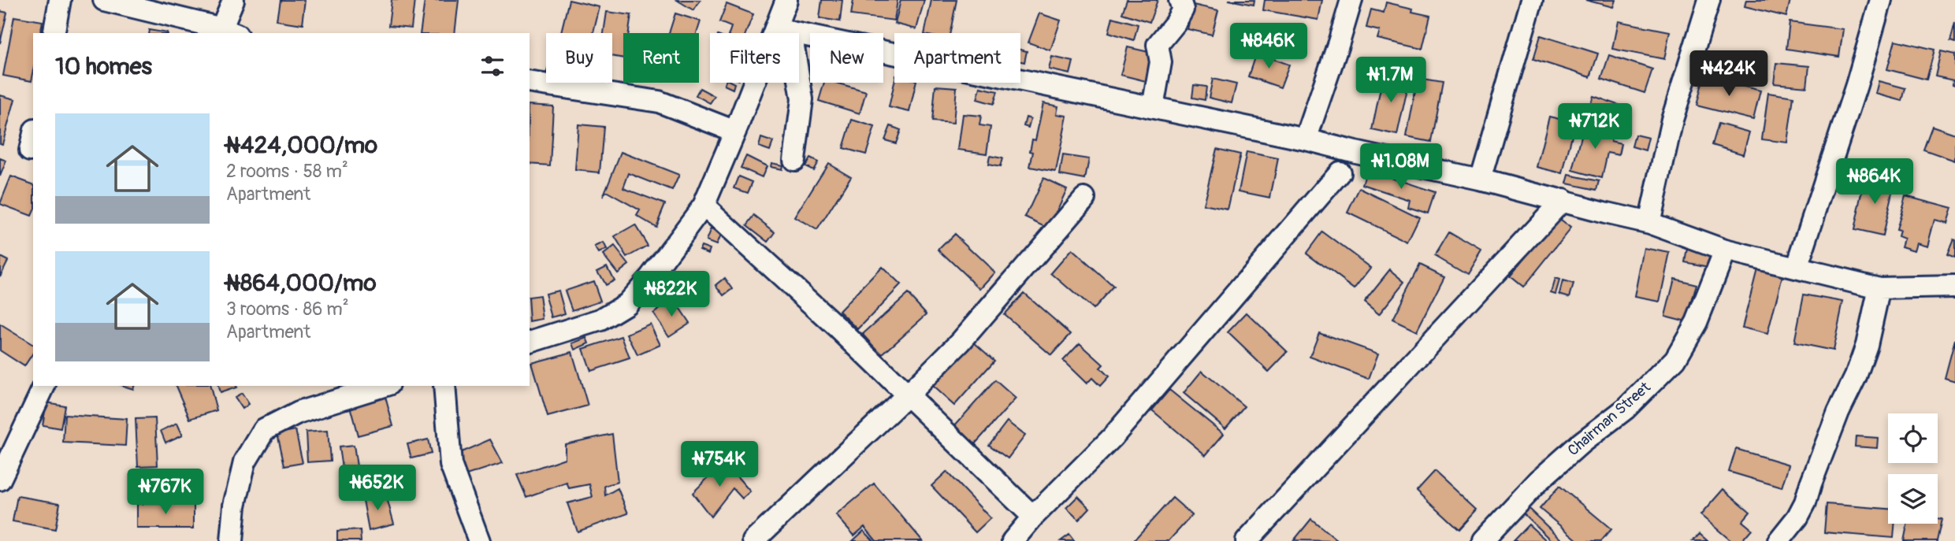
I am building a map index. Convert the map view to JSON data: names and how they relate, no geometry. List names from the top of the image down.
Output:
{
  "streets": {
    "street": ["Chairman Street"]
  },
  "page": {
    "price": [
      "₦846K",
      "₦424K",
      "₦1.7M",
      "₦712K",
      "₦1.08M",
      "₦864K",
      "₦822K",
      "₦754K",
      "₦652K",
      "₦767K"
    ],
    "chip": [
      "Buy",
      "Rent",
      "Filters",
      "New",
      "Apartment"
    ],
    "heading": "10 homes",
    "list": [
      {
        "name": "₦424,000/mo",
        "note": "2 rooms · 58 m² · Apartment"
      },
      {
        "name": "₦864,000/mo",
        "note": "3 rooms · 86 m² · Apartment"
      }
    ]
  }
}
